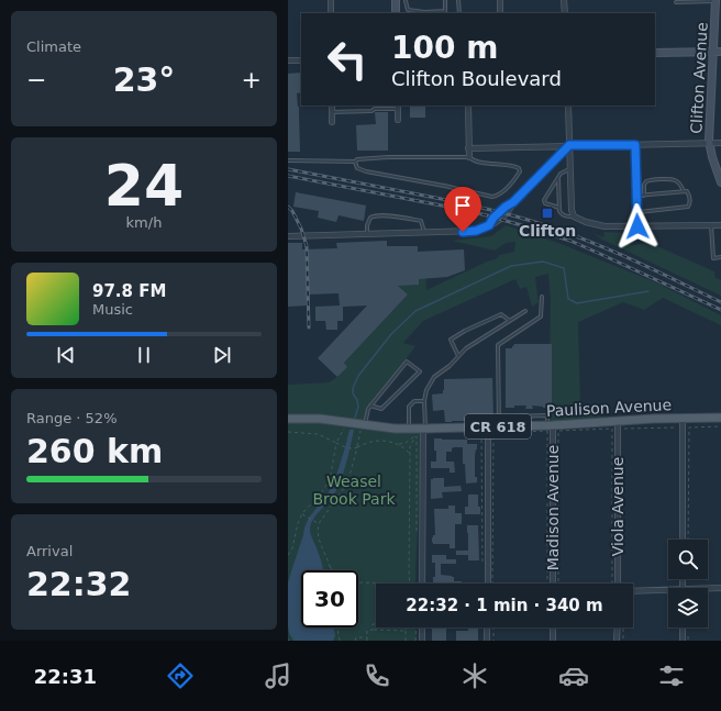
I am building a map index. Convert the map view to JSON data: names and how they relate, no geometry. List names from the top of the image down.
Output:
{
  "streets": {
    "main road": ["Clifton Avenue", "Paulison Avenue", "CR 618"],
    "street": ["Viola Avenue", "Madison Avenue"]
  },
  "crossings": [
    ["Paulison Avenue", "Viola Avenue"],
    ["Paulison Avenue", "Madison Avenue"]
  ],
  "parks": ["Weasel Brook Park"],
  "places": {
    "transit": ["Clifton"]
  },
  "page": {
    "tile": [
      "Climate",
      ["24", "km/h"],
      ["Range · 52%", "260 km"],
      ["Arrival", "22:32"]
    ],
    "turn": ["100 m", "Clifton Boulevard"],
    "heat": ["−", "23°", "+"],
    "song": ["97.8 FM", "Music"],
    "limit": "30",
    "trip": "22:32 · 1 min · 340 m",
    "tabs": "22:31"
  }
}
